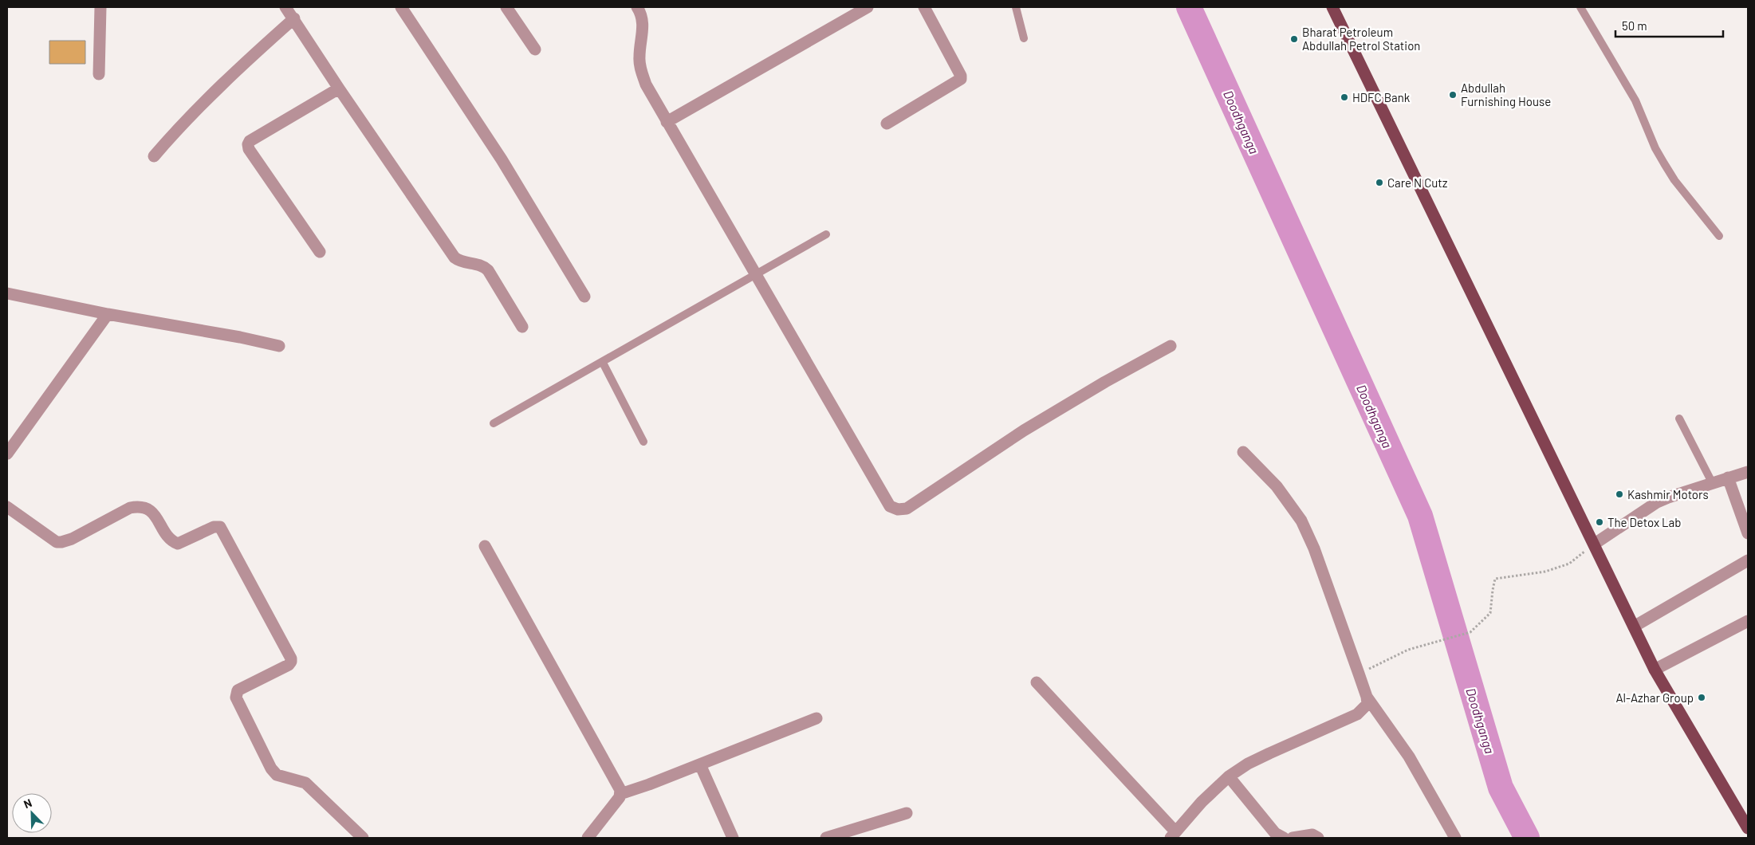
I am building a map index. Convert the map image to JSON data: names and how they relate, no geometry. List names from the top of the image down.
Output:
{
  "water": ["Doodhganga"],
  "places": [
    "Bharat Petroleum Abdullah Petrol Station",
    "Abdullah Furnishing House",
    "HDFC Bank",
    "Care N Cutz",
    "Kashmir Motors",
    "The Detox Lab",
    "Al-Azhar Group"
  ],
  "scale_bar": "50 m",
  "north": "top left"
}
